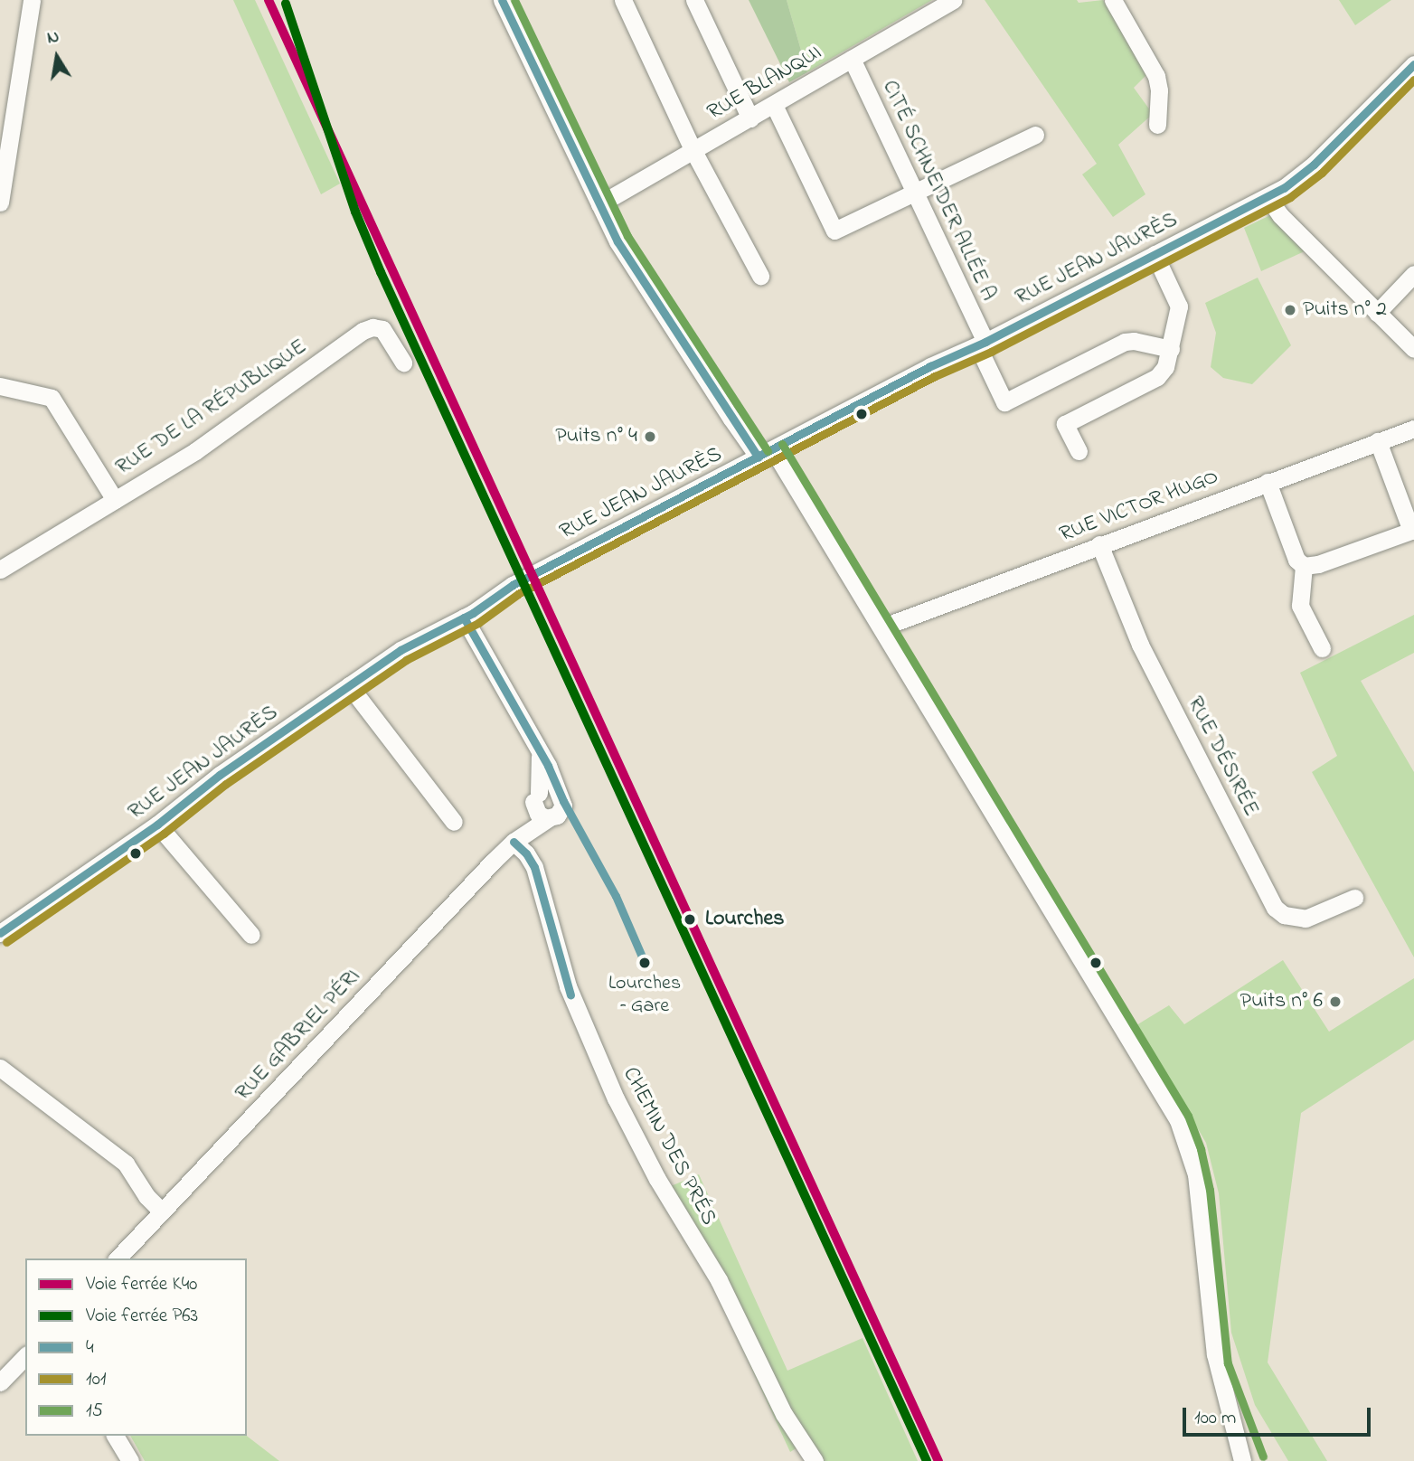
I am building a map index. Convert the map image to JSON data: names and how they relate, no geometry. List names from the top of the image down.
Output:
{
  "streets": {
    "street": [
      "RUE BLANQUI",
      "CITÉ SCHNEIDER ALLÉE A",
      "RUE JEAN JAURÈS",
      "RUE DE LA RÉPUBLIQUE",
      "RUE VICTOR HUGO",
      "RUE DÉSIRÉE",
      "RUE GABRIEL PÉRI",
      "CHEMIN DES PRÉS"
    ]
  },
  "crossings": [
    ["RUE BLANQUI", "CITÉ SCHNEIDER ALLÉE A"],
    ["CITÉ SCHNEIDER ALLÉE A", "RUE JEAN JAURÈS"],
    ["RUE VICTOR HUGO", "RUE DÉSIRÉE"],
    ["RUE GABRIEL PÉRI", "CHEMIN DES PRÉS"]
  ],
  "places": [
    "Puits n° 2",
    "Puits n° 4",
    "Lourches",
    "Lourches – Gare",
    "Puits n° 6"
  ],
  "lines": [
    "rail line K40",
    "transit line 4",
    "transit line 15",
    "rail line P63",
    "transit line 101"
  ],
  "legend": [
    "Voie ferrée K40",
    "Voie ferrée P63",
    "4",
    "101",
    "15"
  ],
  "scale_bar": "100 m",
  "north": "top"
}
